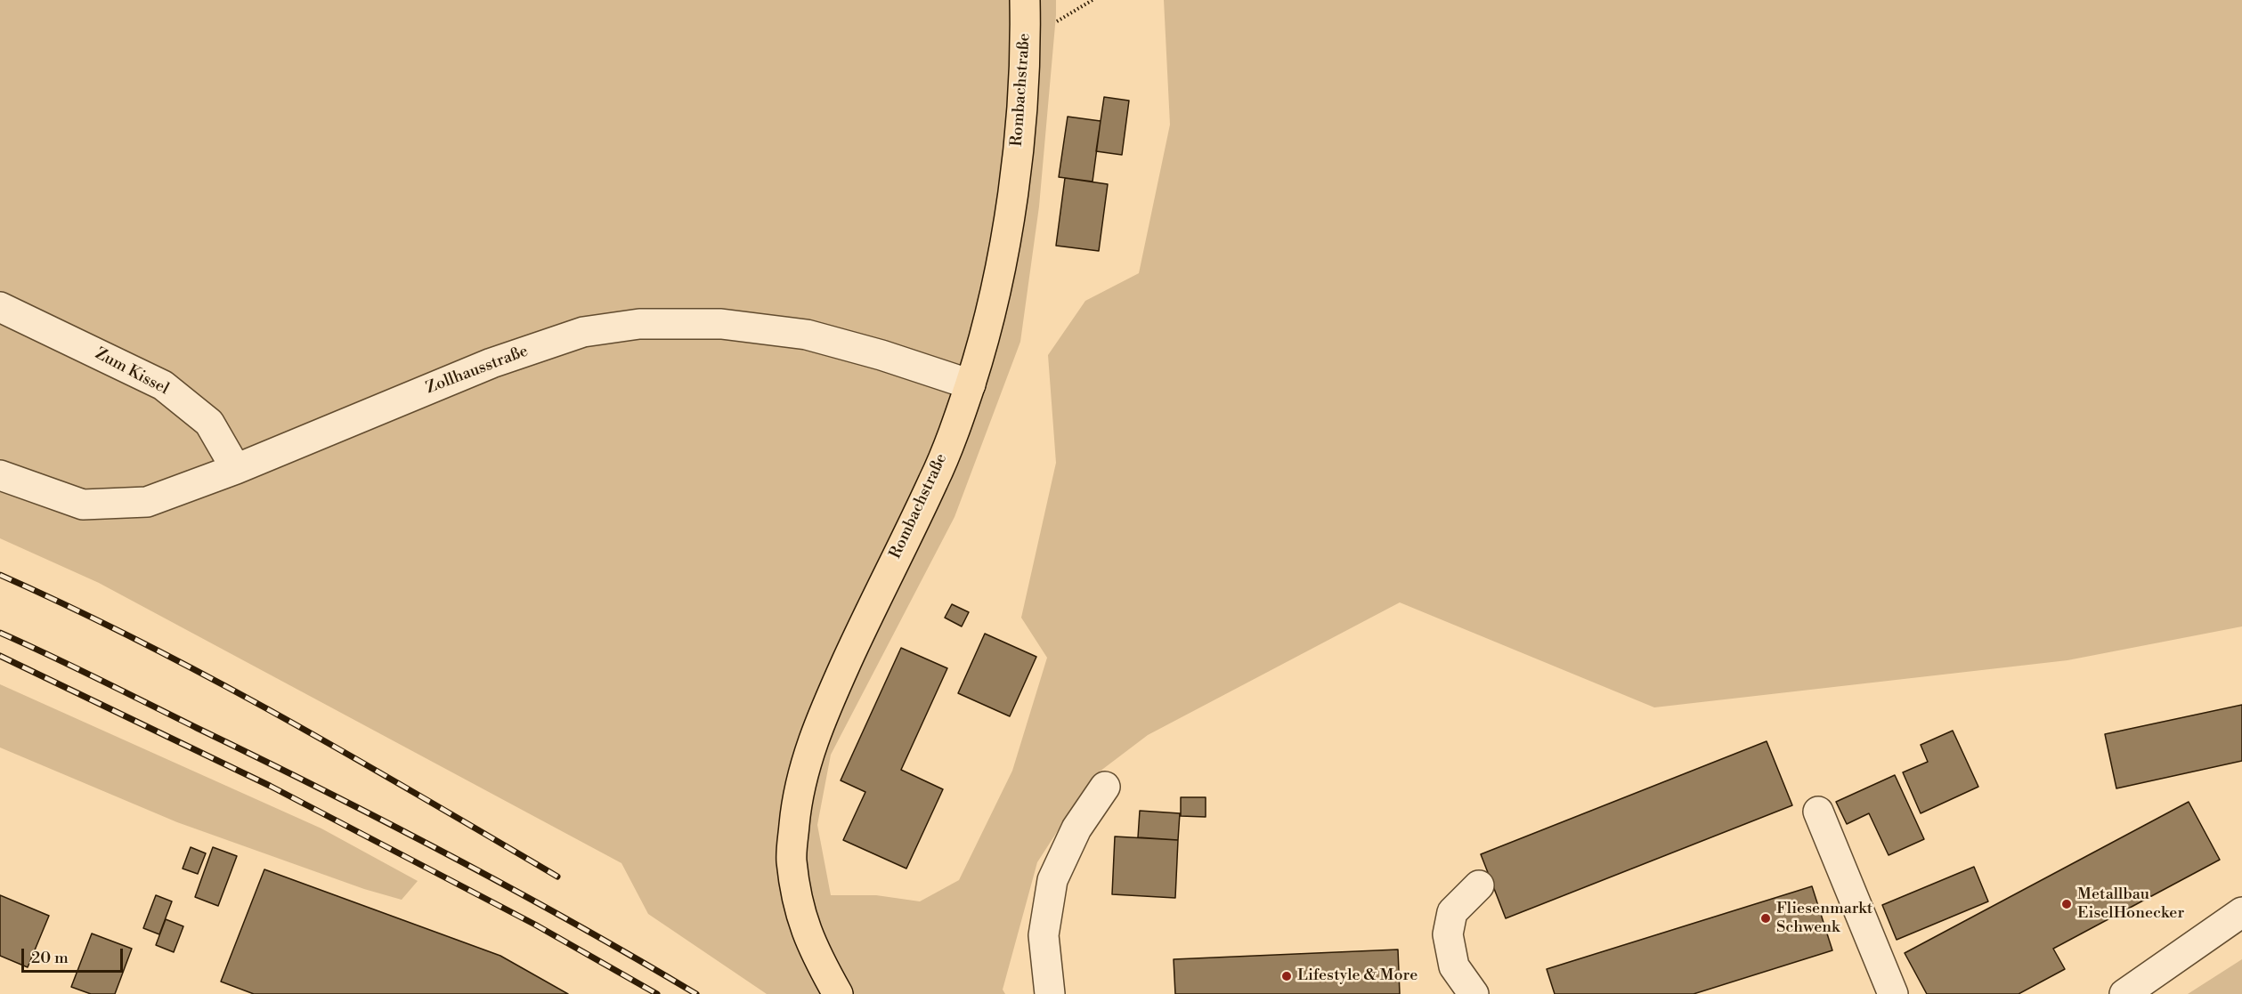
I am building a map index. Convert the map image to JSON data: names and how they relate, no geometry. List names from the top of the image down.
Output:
{
  "streets": {
    "main road": ["Rombachstraße"],
    "street": ["Zollhausstraße", "Zum Kissel"]
  },
  "crossings": [
    ["Rombachstraße", "Zollhausstraße"],
    ["Zollhausstraße", "Zum Kissel"]
  ],
  "places": ["Metallbau EiselHonecker", "Fliesenmarkt Schwenk", "Lifestyle & More"],
  "scale_bar": "20 m"
}
